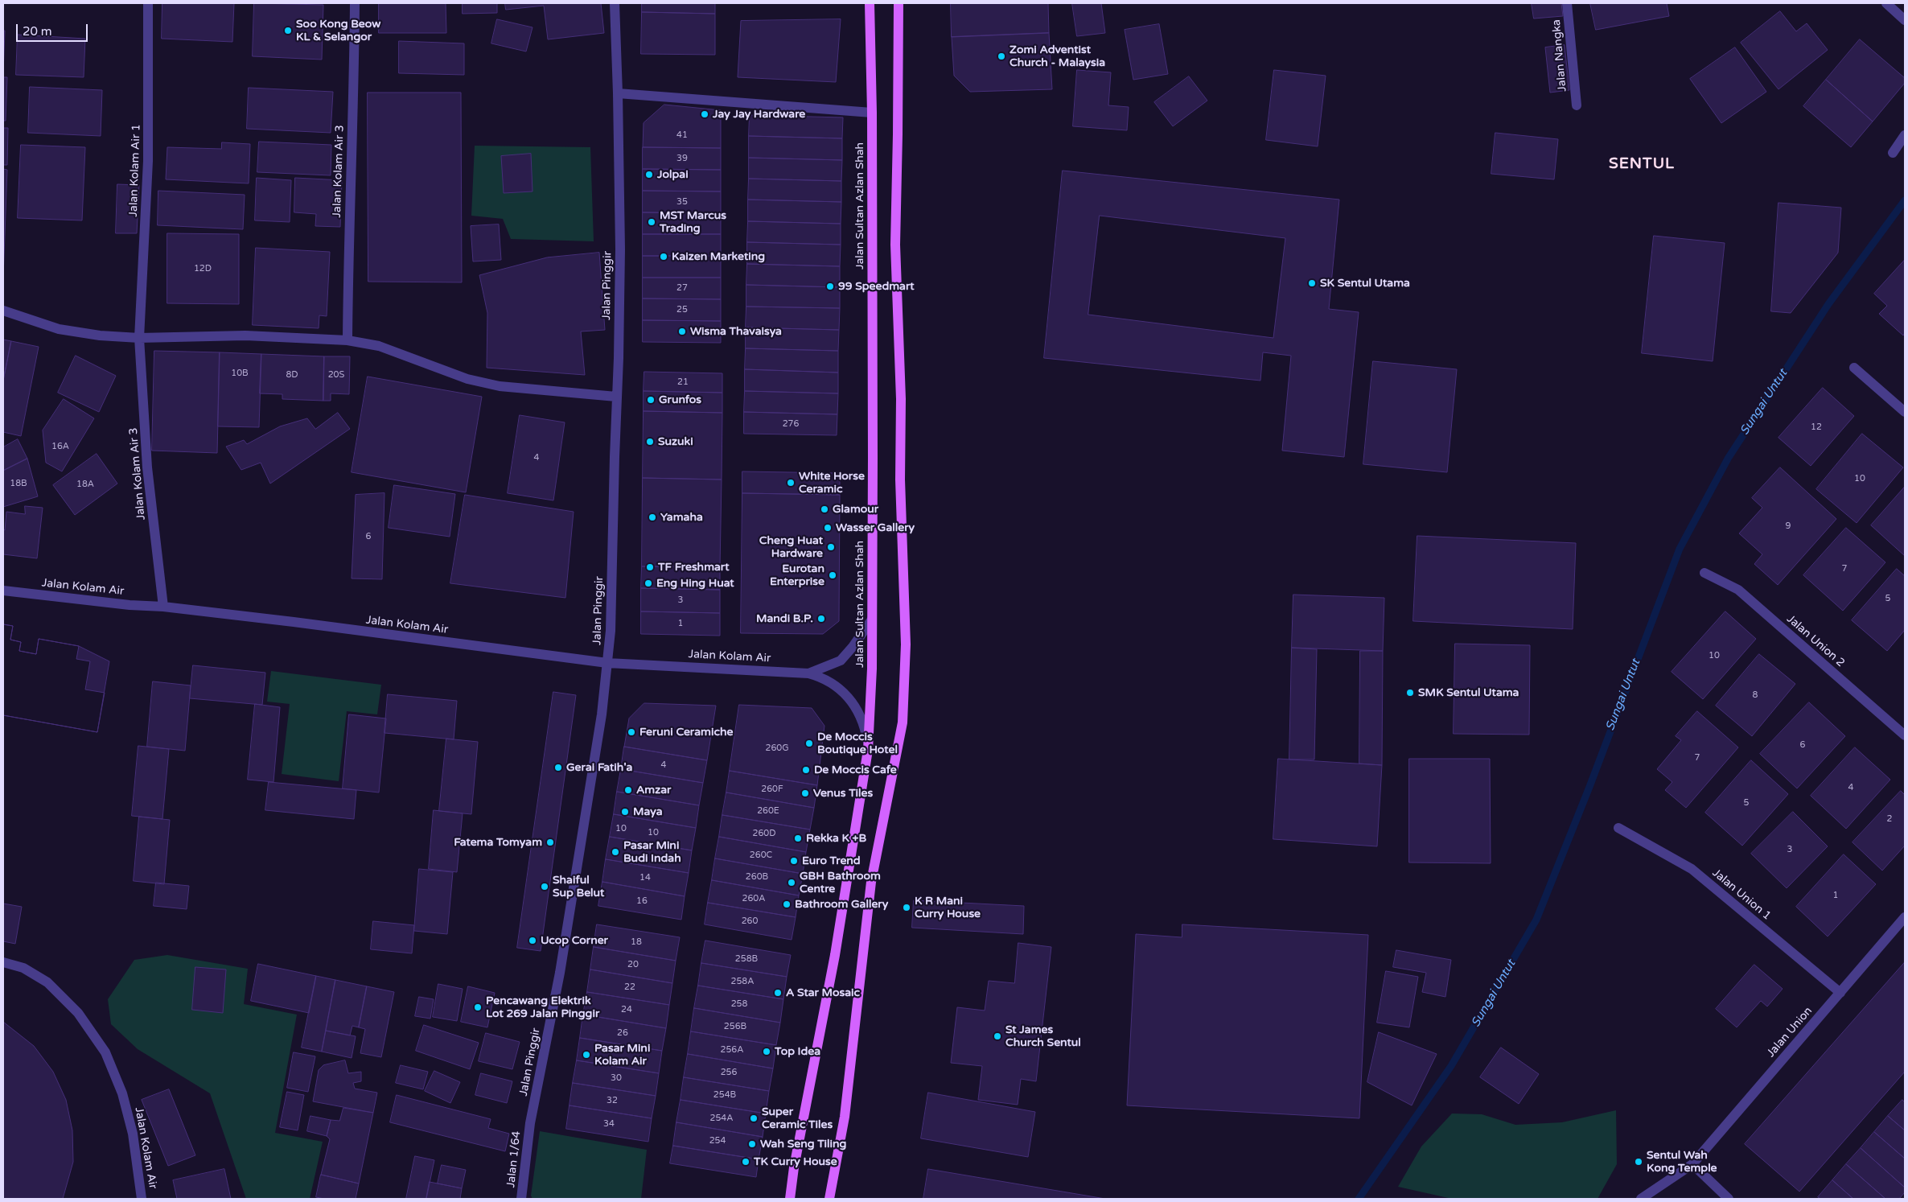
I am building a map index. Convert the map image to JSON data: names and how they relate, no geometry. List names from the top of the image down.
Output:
{
  "streets": {
    "main road": ["Jalan Sultan Azlan Shah"],
    "street": [
      "Jalan Nangka",
      "Jalan Kolam Air 1",
      "Jalan Kolam Air 3",
      "Jalan Pinggir",
      "Jalan Kolam Air",
      "Jalan Union 2",
      "Jalan Union 1",
      "Jalan Union",
      "Jalan 1/64"
    ]
  },
  "crossings": [
    ["Jalan Kolam Air 1", "Jalan Kolam Air 3"],
    ["Jalan Kolam Air 3", "Jalan Kolam Air"],
    ["Jalan Sultan Azlan Shah", "Jalan Kolam Air"],
    ["Jalan Pinggir", "Jalan Kolam Air"],
    ["Jalan Pinggir", "Jalan 1/64"],
    ["Jalan Union 1", "Jalan Union"]
  ],
  "districts": ["SENTUL"],
  "water": ["Sungai Untut"],
  "places": [
    "Soo Kong Beow KL & Selangor",
    "Zomi Adventist Church - Malaysia",
    "Jay Jay Hardware",
    "Jolpai",
    "MST Marcus Trading",
    "Kaizen Marketing",
    "SK Sentul Utama",
    "99 Speedmart",
    "Wisma Thavaisya",
    "Grunfos",
    "Suzuki",
    "White Horse Ceramic",
    "Glamour",
    "Yamaha",
    "Wasser Gallery",
    "Cheng Huat Hardware",
    "TF Freshmart",
    "Eurotan Enterprise",
    "Eng Hing Huat",
    "Mandi B.P.",
    "SMK Sentul Utama",
    "Feruni Ceramiche",
    "De Moccis Boutique Hotel",
    "Gerai Fatih'a",
    "De Moccis Cafe",
    "Amzar",
    "Venus Tiles",
    "Maya",
    "Rekka K +B",
    "Fatema Tomyam",
    "Pasar Mini Budi Indah",
    "Euro Trend",
    "GBH Bathroom Centre",
    "Shaiful Sup Belut",
    "Bathroom Gallery",
    "K R Mani Curry House",
    "Ucop Corner",
    "A Star Mosaic",
    "Pencawang Elektrik Lot 269 Jalan Pinggir",
    "St James Church Sentul",
    "Top Idea",
    "Pasar Mini Kolam Air",
    "Super Ceramic Tiles",
    "Wah Seng Tiling",
    "TK Curry House",
    "Sentul Wah Kong Temple"
  ],
  "house_numbers": [
    "41",
    "39",
    "35",
    "12D",
    "27",
    "25",
    "10B",
    "8D",
    "20S",
    "21",
    "276",
    "12",
    "16A",
    "4",
    "10",
    "18B",
    "18A",
    "9",
    "6",
    "7",
    "5",
    "3",
    "1",
    "10",
    "8",
    "6",
    "260G",
    "7",
    "4",
    "4",
    "260F",
    "5",
    "260E",
    "2",
    "10",
    "10",
    "260D",
    "3",
    "260C",
    "260B",
    "14",
    "1",
    "260A",
    "16",
    "260",
    "18",
    "258B",
    "20",
    "258A",
    "22",
    "258",
    "24",
    "256B",
    "26",
    "256A",
    "256",
    "30",
    "254B",
    "32",
    "254A",
    "34",
    "254"
  ],
  "scale_bar": "20 m"
}
